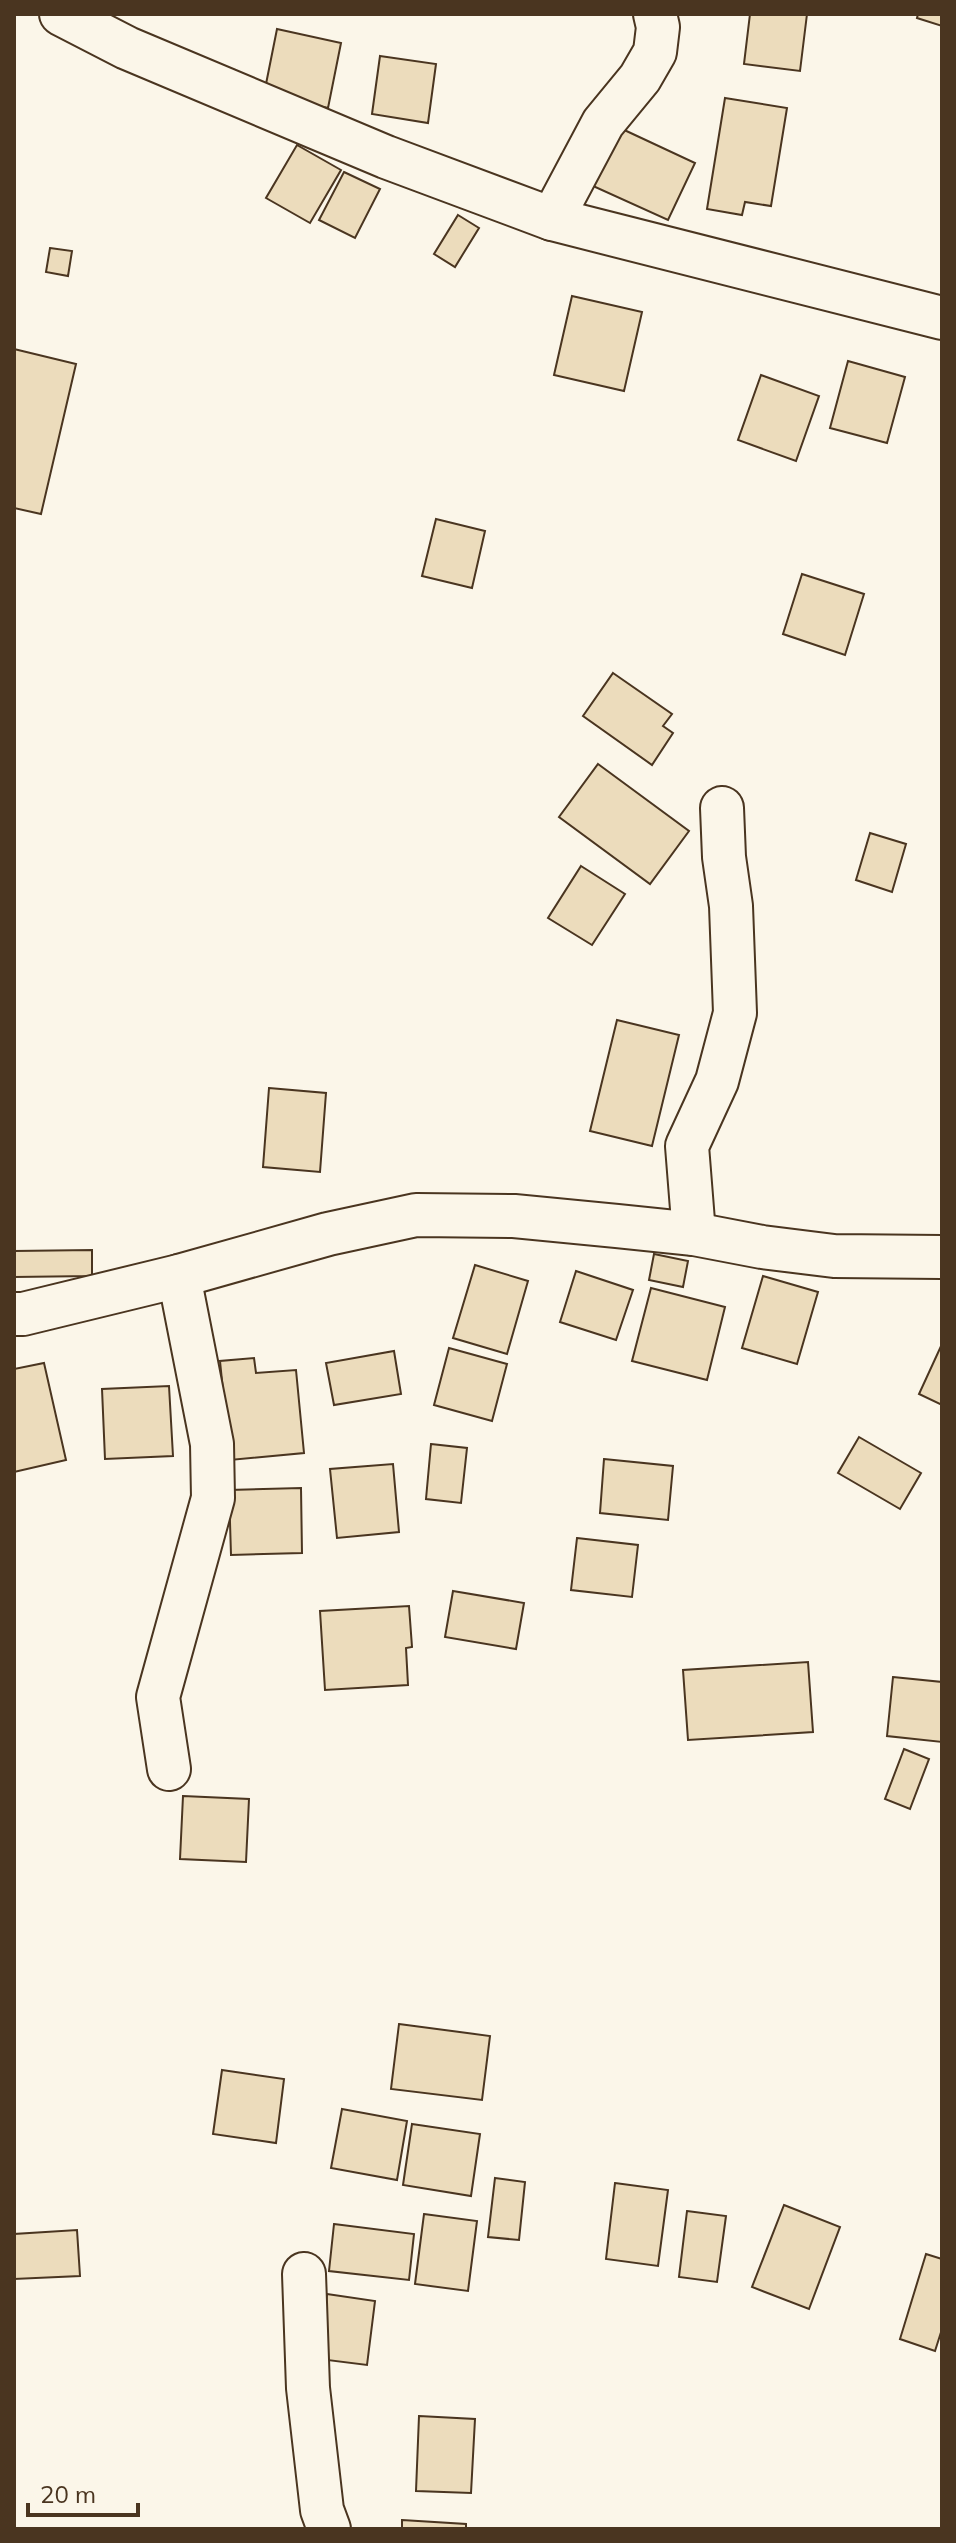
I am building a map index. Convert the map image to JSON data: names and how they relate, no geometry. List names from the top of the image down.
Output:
{
  "scale_bar": "20 m"
}
